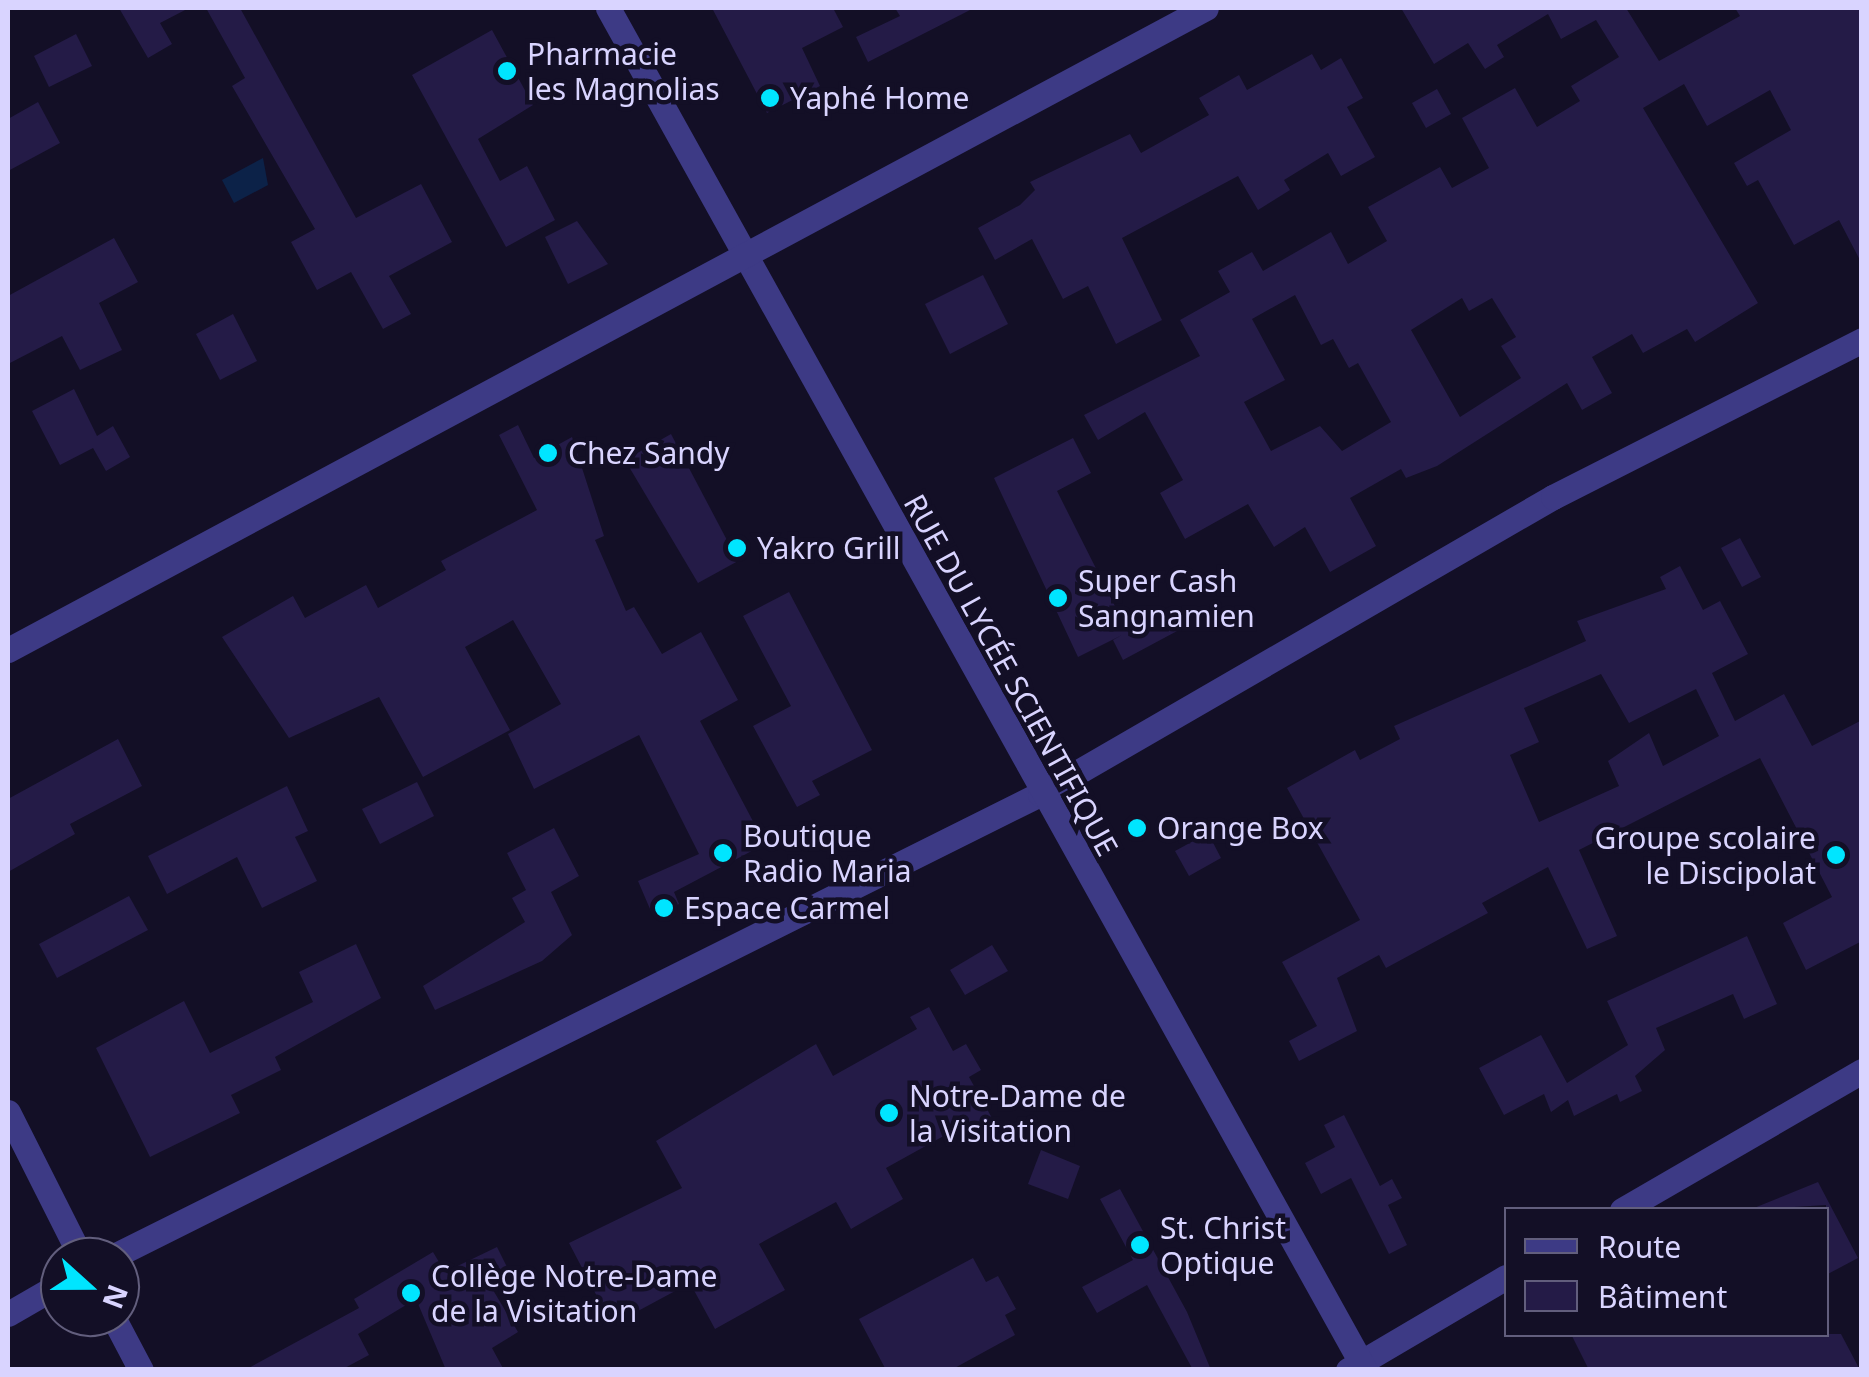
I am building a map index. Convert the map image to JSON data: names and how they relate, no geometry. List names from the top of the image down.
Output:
{
  "streets": {
    "street": ["RUE DU LYCÉE SCIENTIFIQUE"]
  },
  "places": [
    "Pharmacie les Magnolias",
    "Yaphé Home",
    "Chez Sandy",
    "Yakro Grill",
    "Super Cash Sangnamien",
    "Orange Box",
    "Boutique Radio Maria",
    "Groupe scolaire le Discipolat",
    "Espace Carmel",
    "Notre-Dame de la Visitation",
    "St. Christ Optique",
    "Collège Notre-Dame de la Visitation"
  ],
  "legend": ["Route", "Bâtiment"],
  "north": "right"
}
